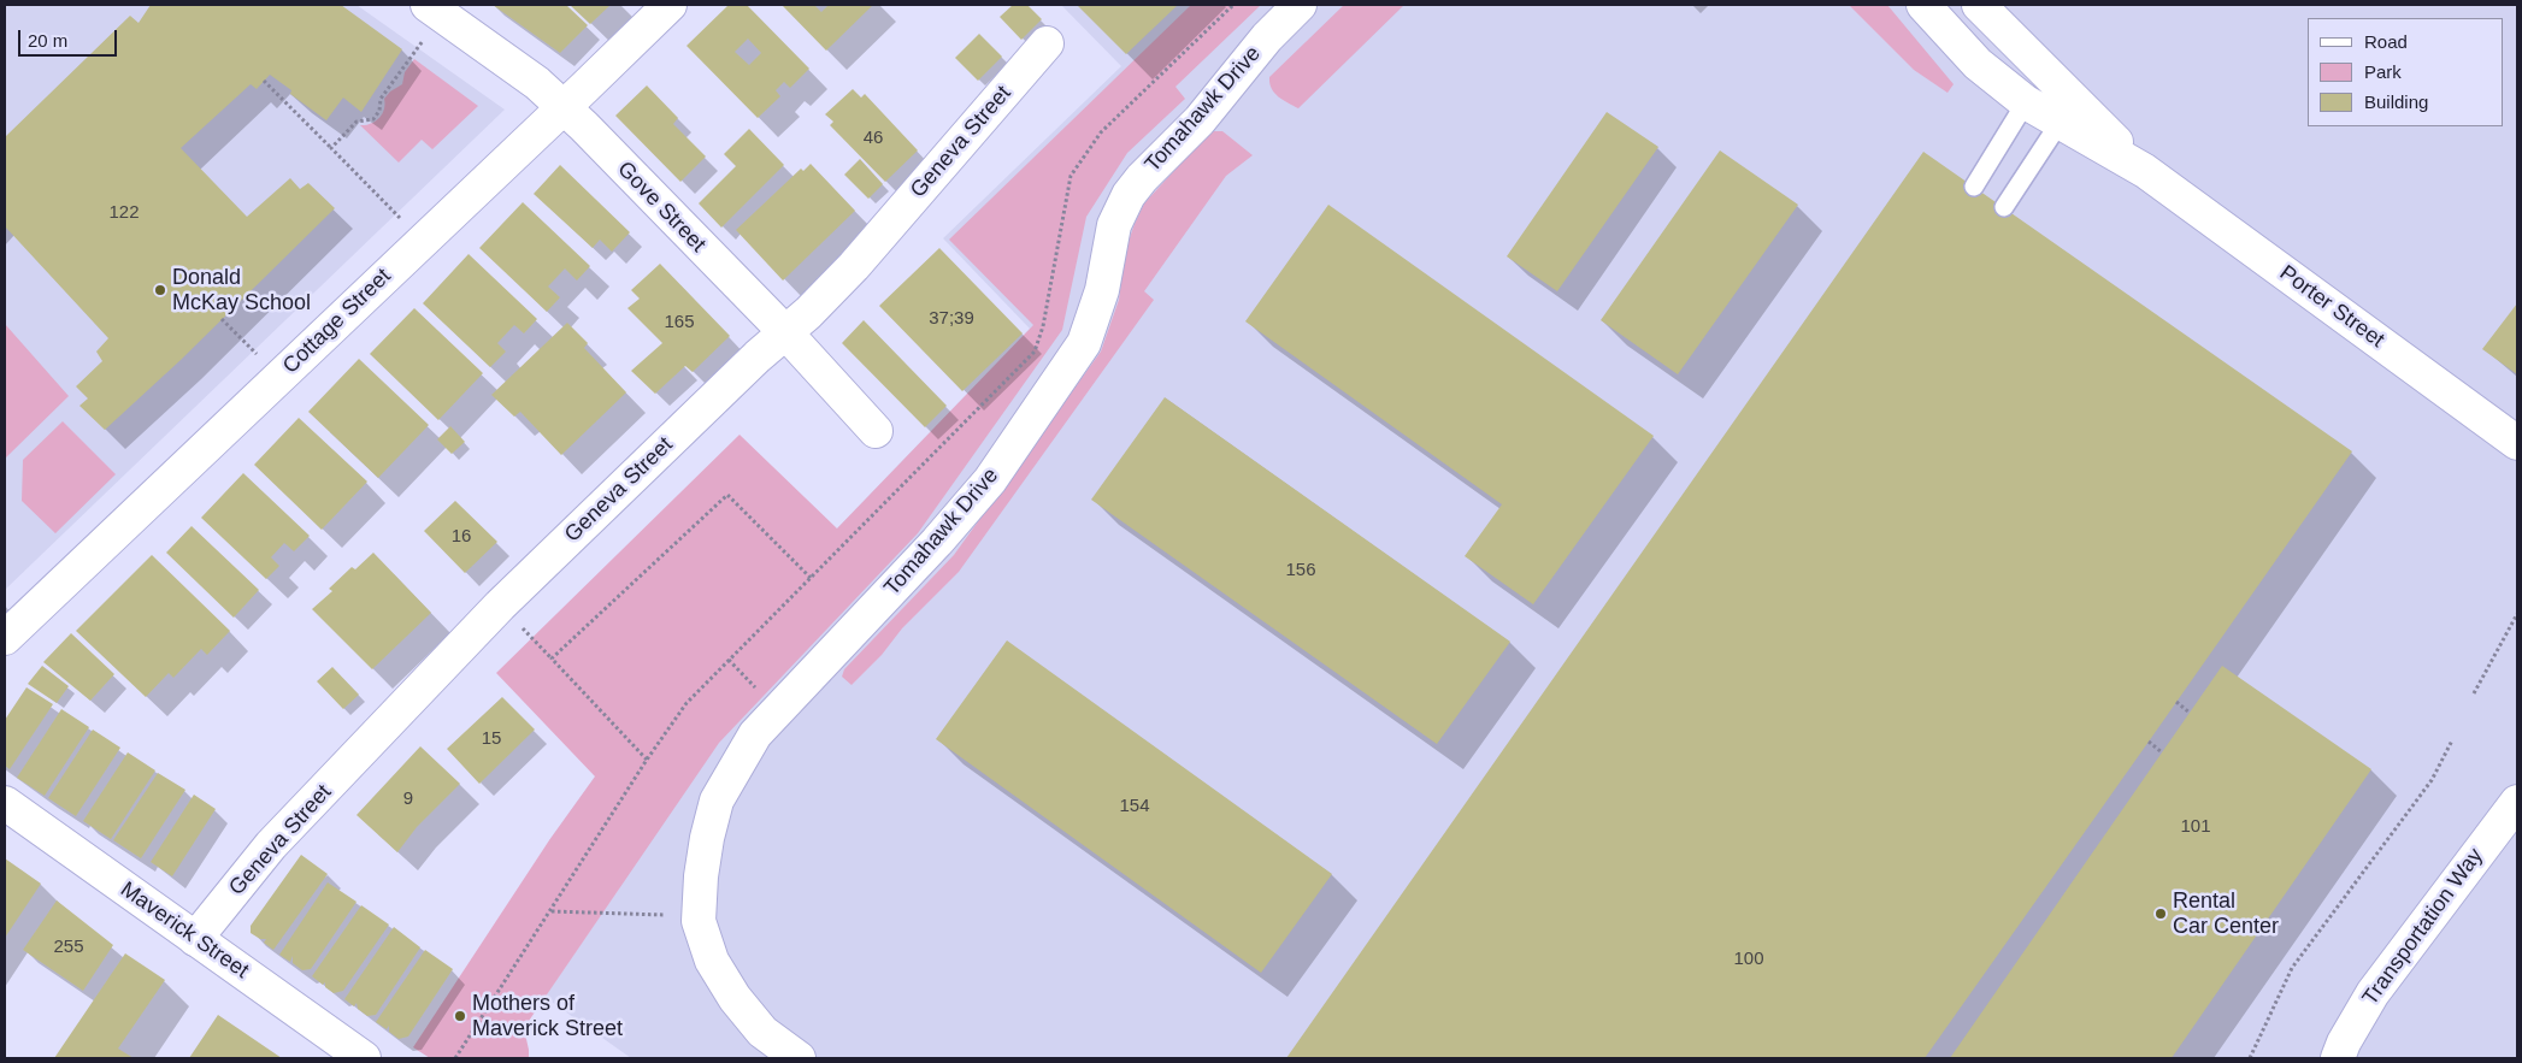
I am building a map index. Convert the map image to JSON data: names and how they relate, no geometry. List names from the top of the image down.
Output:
{
  "streets": {
    "street": [
      "Tomahawk Drive",
      "Geneva Street",
      "Gove Street",
      "Porter Street",
      "Cottage Street",
      "Transportation Way",
      "Maverick Street"
    ]
  },
  "crossings": [
    ["Geneva Street", "Gove Street"],
    ["Geneva Street", "Maverick Street"],
    ["Gove Street", "Cottage Street"]
  ],
  "places": ["Donald McKay School", "Rental Car Center", "Mothers of Maverick Street"],
  "house_numbers": [
    "46",
    "122",
    "37;39",
    "165",
    "16",
    "156",
    "15",
    "9",
    "154",
    "101",
    "255",
    "100"
  ],
  "legend": ["Road", "Park", "Building"],
  "scale_bar": "20 m"
}
